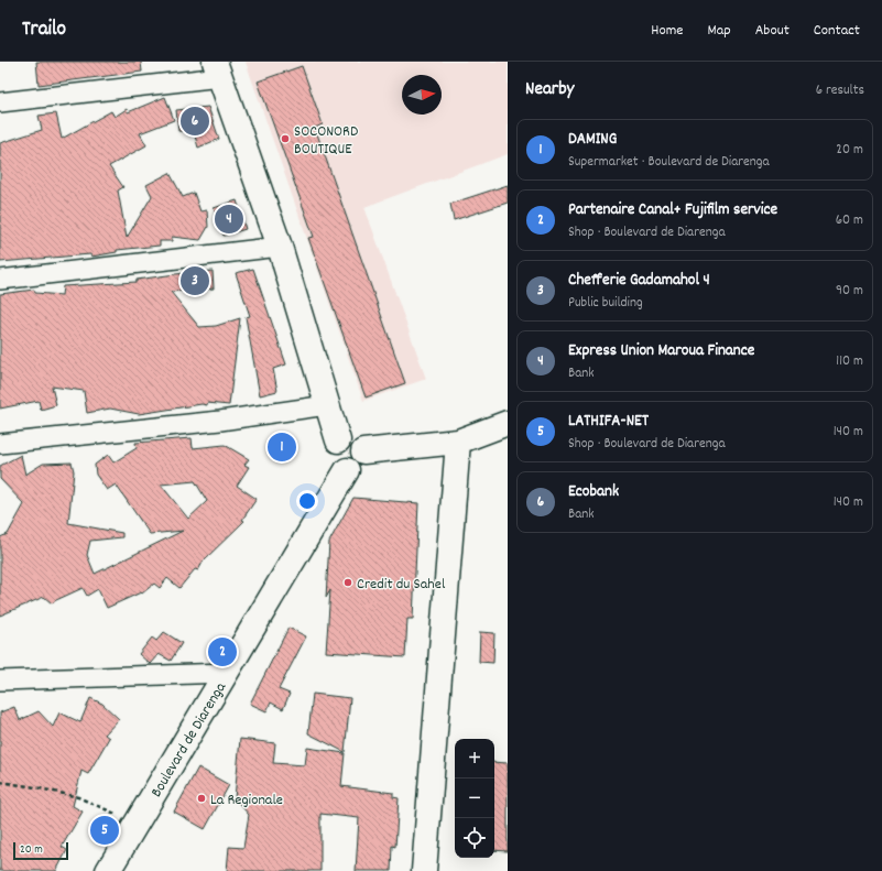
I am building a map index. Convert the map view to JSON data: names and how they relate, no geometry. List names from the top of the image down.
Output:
{
  "streets": {
    "main road": ["Boulevard de Diarenga"]
  },
  "places": ["SOCONORD BOUTIQUE", "Credit du Sahel", "La Regionale"],
  "scale_bar": "20 m",
  "north": "right",
  "page": {
    "header": "Trailo",
    "nav": [
      "Home",
      "Map",
      "About",
      "Contact"
    ],
    "heading": ["Nearby", "6 results"],
    "pins": [
      "6",
      "4",
      "3",
      "1",
      "2",
      "5"
    ],
    "list": [
      {
        "mark": "1",
        "name": "DAMING",
        "note": "Supermarket · Boulevard de Diarenga",
        "value": "20 m"
      },
      {
        "mark": "2",
        "name": "Partenaire Canal+ Fujifilm service",
        "note": "Shop · Boulevard de Diarenga",
        "value": "60 m"
      },
      {
        "mark": "3",
        "name": "Chefferie Gadamahol 4",
        "note": "Public building",
        "value": "90 m"
      },
      {
        "mark": "4",
        "name": "Express Union Maroua Finance",
        "note": "Bank",
        "value": "110 m"
      },
      {
        "mark": "5",
        "name": "LATHIFA-NET",
        "note": "Shop · Boulevard de Diarenga",
        "value": "140 m"
      },
      {
        "mark": "6",
        "name": "Ecobank",
        "note": "Bank",
        "value": "140 m"
      }
    ],
    "map_buttons": ["+", "−"],
    "scale": "20 m"
  }
}
